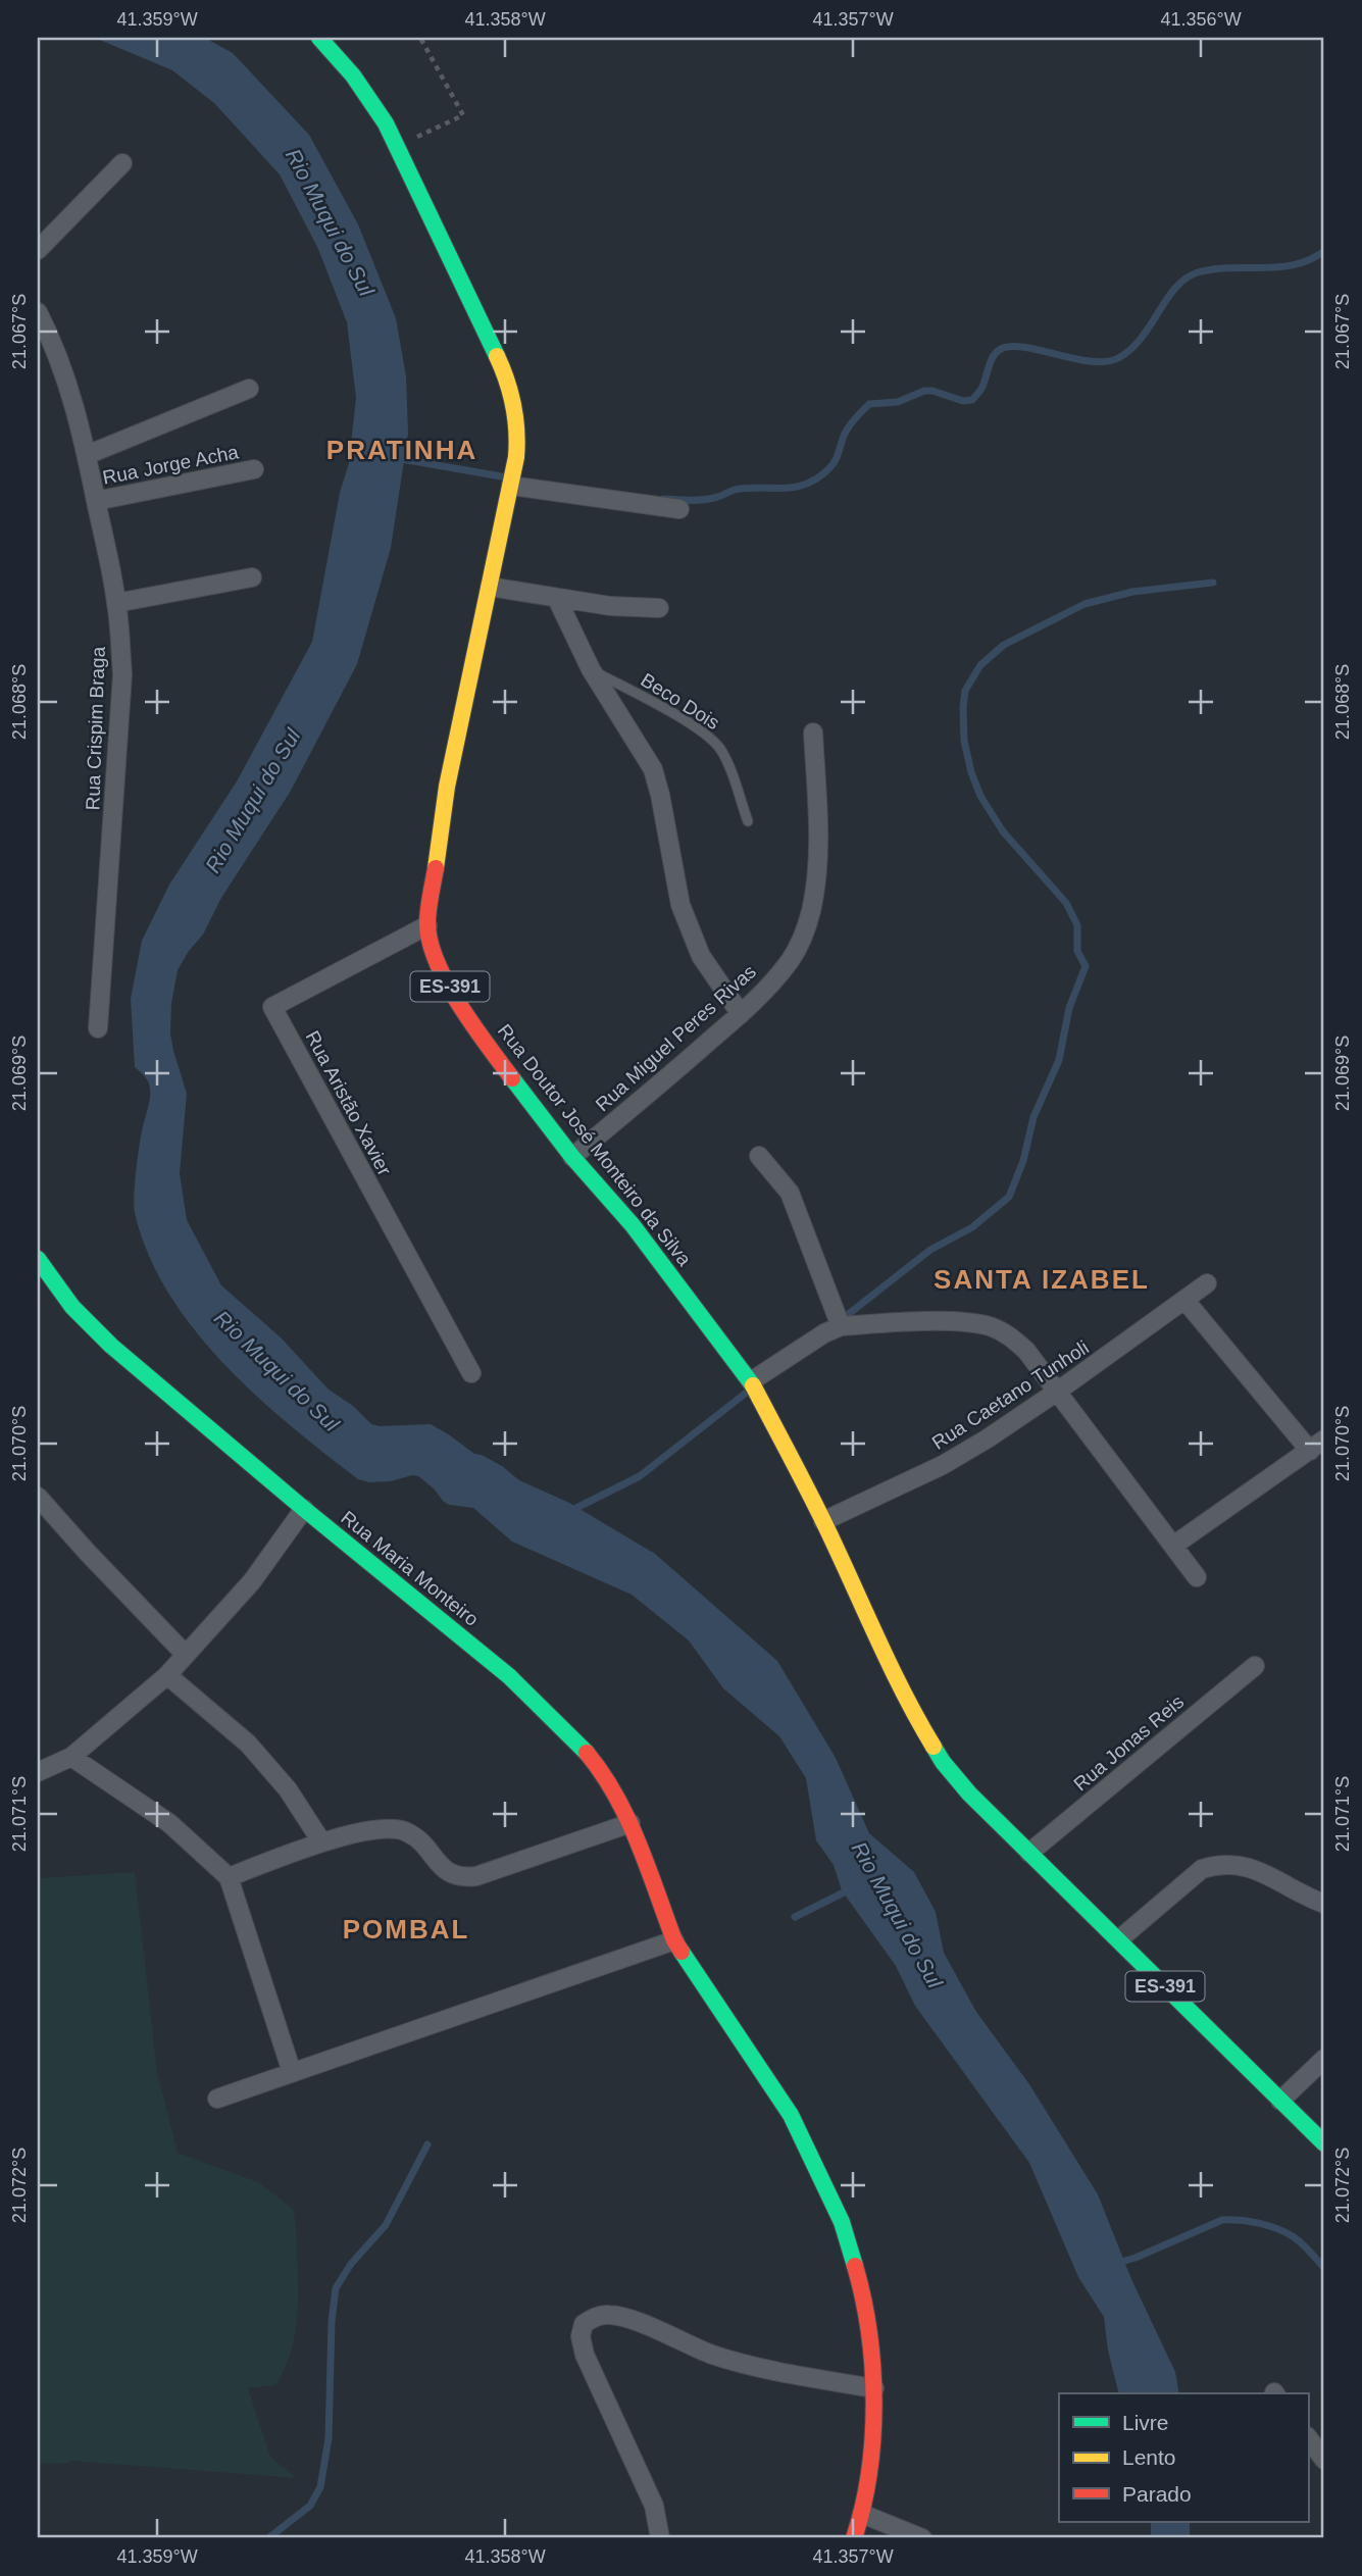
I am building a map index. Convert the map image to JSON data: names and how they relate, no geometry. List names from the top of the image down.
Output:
{
  "streets": {
    "main road": ["ES-391", "Rua Doutor José Monteiro da Silva", "Rua Maria Monteiro"],
    "street": [
      "Rua Jorge Acha",
      "Rua Crispim Braga",
      "Rua Miguel Peres Rivas",
      "Rua Aristão Xavier",
      "Rua Caetano Tunholi",
      "Rua Jonas Reis"
    ],
    "lane": ["Beco Dois"]
  },
  "crossings": [
    ["Rua Jorge Acha", "Rua Crispim Braga"],
    ["ES-391", "Rua Doutor José Monteiro da Silva"],
    ["ES-391", "Rua Jonas Reis"],
    ["Rua Miguel Peres Rivas", "Rua Doutor José Monteiro da Silva"],
    ["Rua Aristão Xavier", "Rua Doutor José Monteiro da Silva"],
    ["Rua Doutor José Monteiro da Silva", "Rua Caetano Tunholi"],
    ["Rua Doutor José Monteiro da Silva", "Rua Jonas Reis"]
  ],
  "districts": ["PRATINHA", "SANTA IZABEL", "POMBAL"],
  "water": ["Rio Muqui do Sul"],
  "legend": ["Livre", "Lento", "Parado"],
  "coordinates": [
    "41.359°W",
    "41.358°W",
    "41.357°W",
    "41.356°W",
    "21.067°S",
    "21.068°S",
    "21.069°S",
    "21.070°S",
    "21.071°S",
    "21.072°S"
  ]
}
